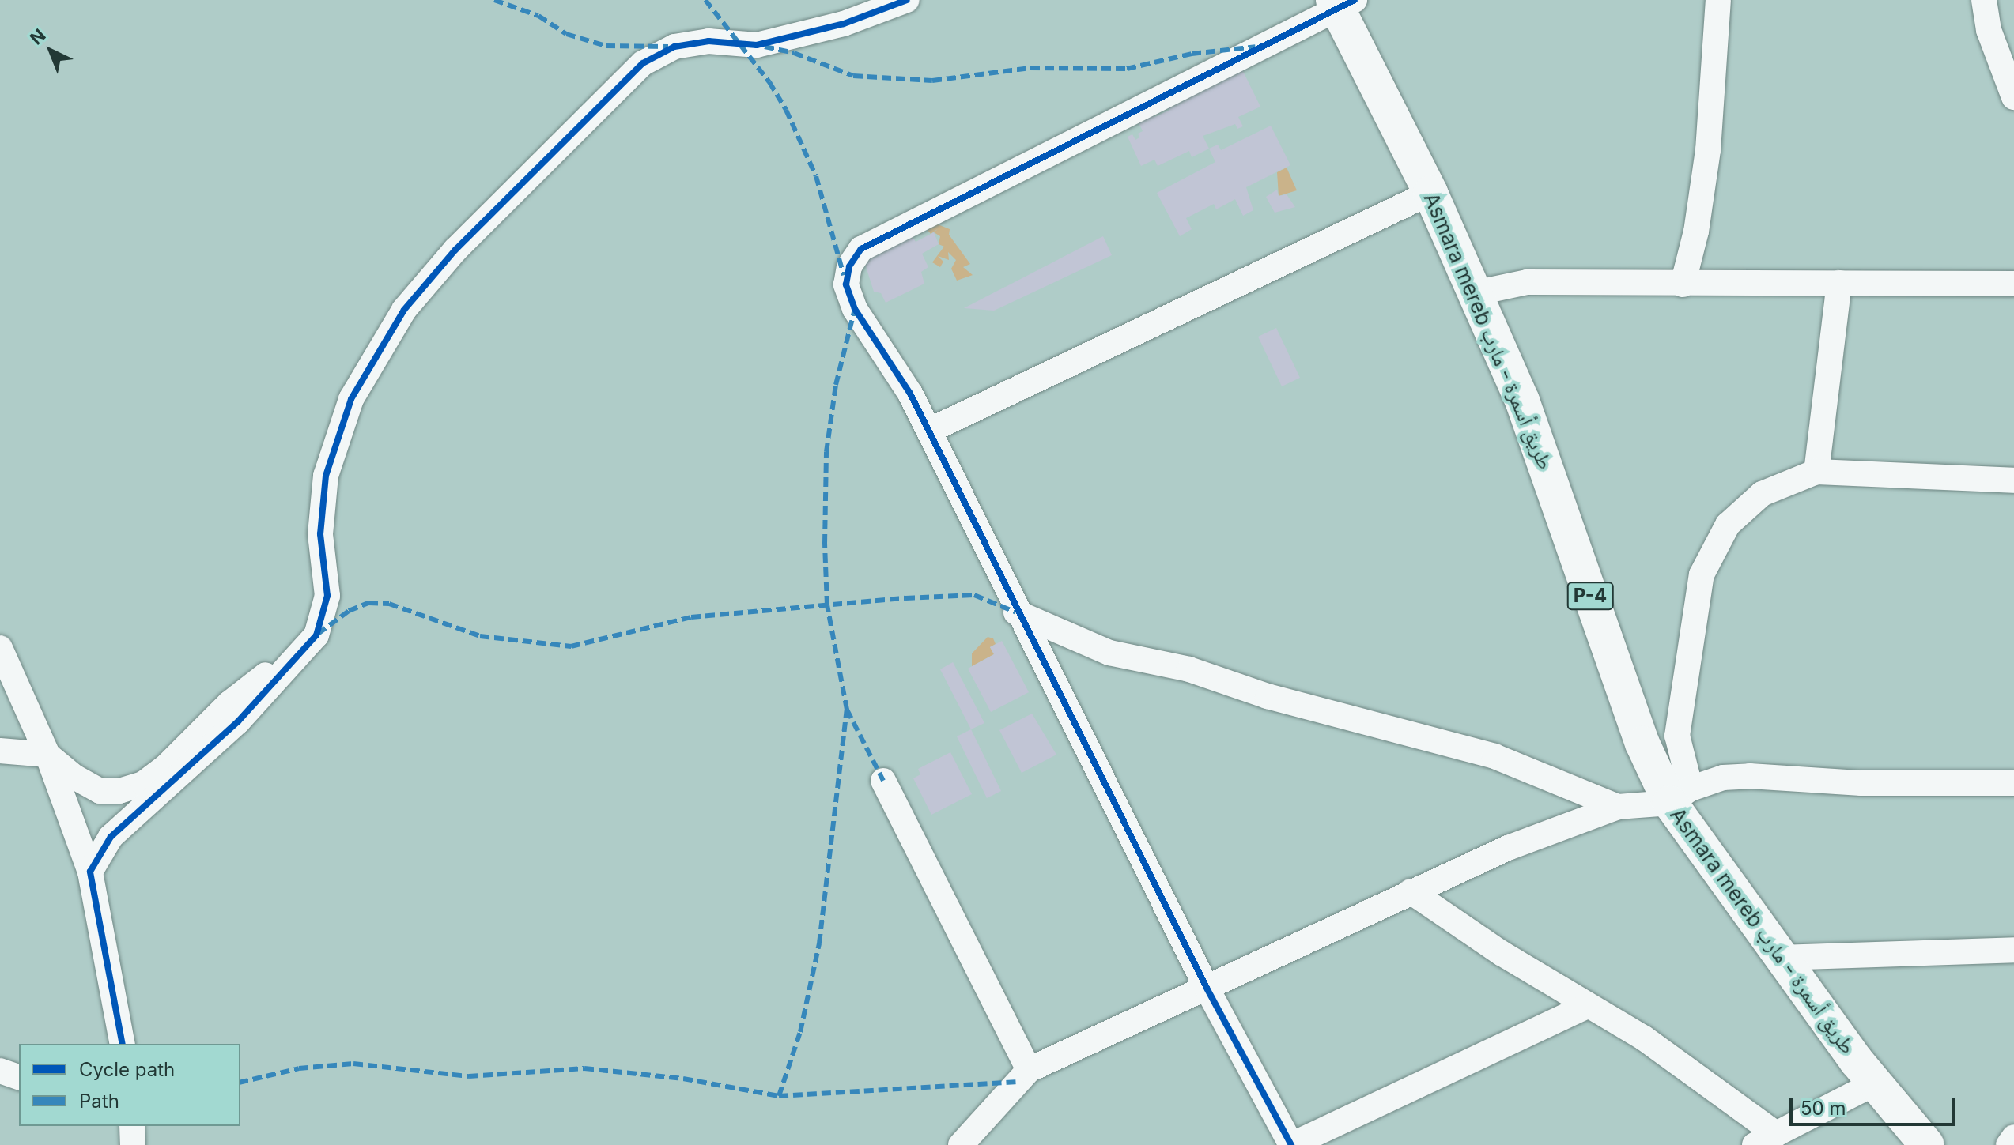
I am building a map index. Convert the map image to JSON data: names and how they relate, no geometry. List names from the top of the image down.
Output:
{
  "streets": {
    "highway": ["Asmara mereb طريق أسمرة - مارب", "P-4"]
  },
  "legend": ["Cycle path", "Path"],
  "scale_bar": "50 m",
  "north": "top left"
}
